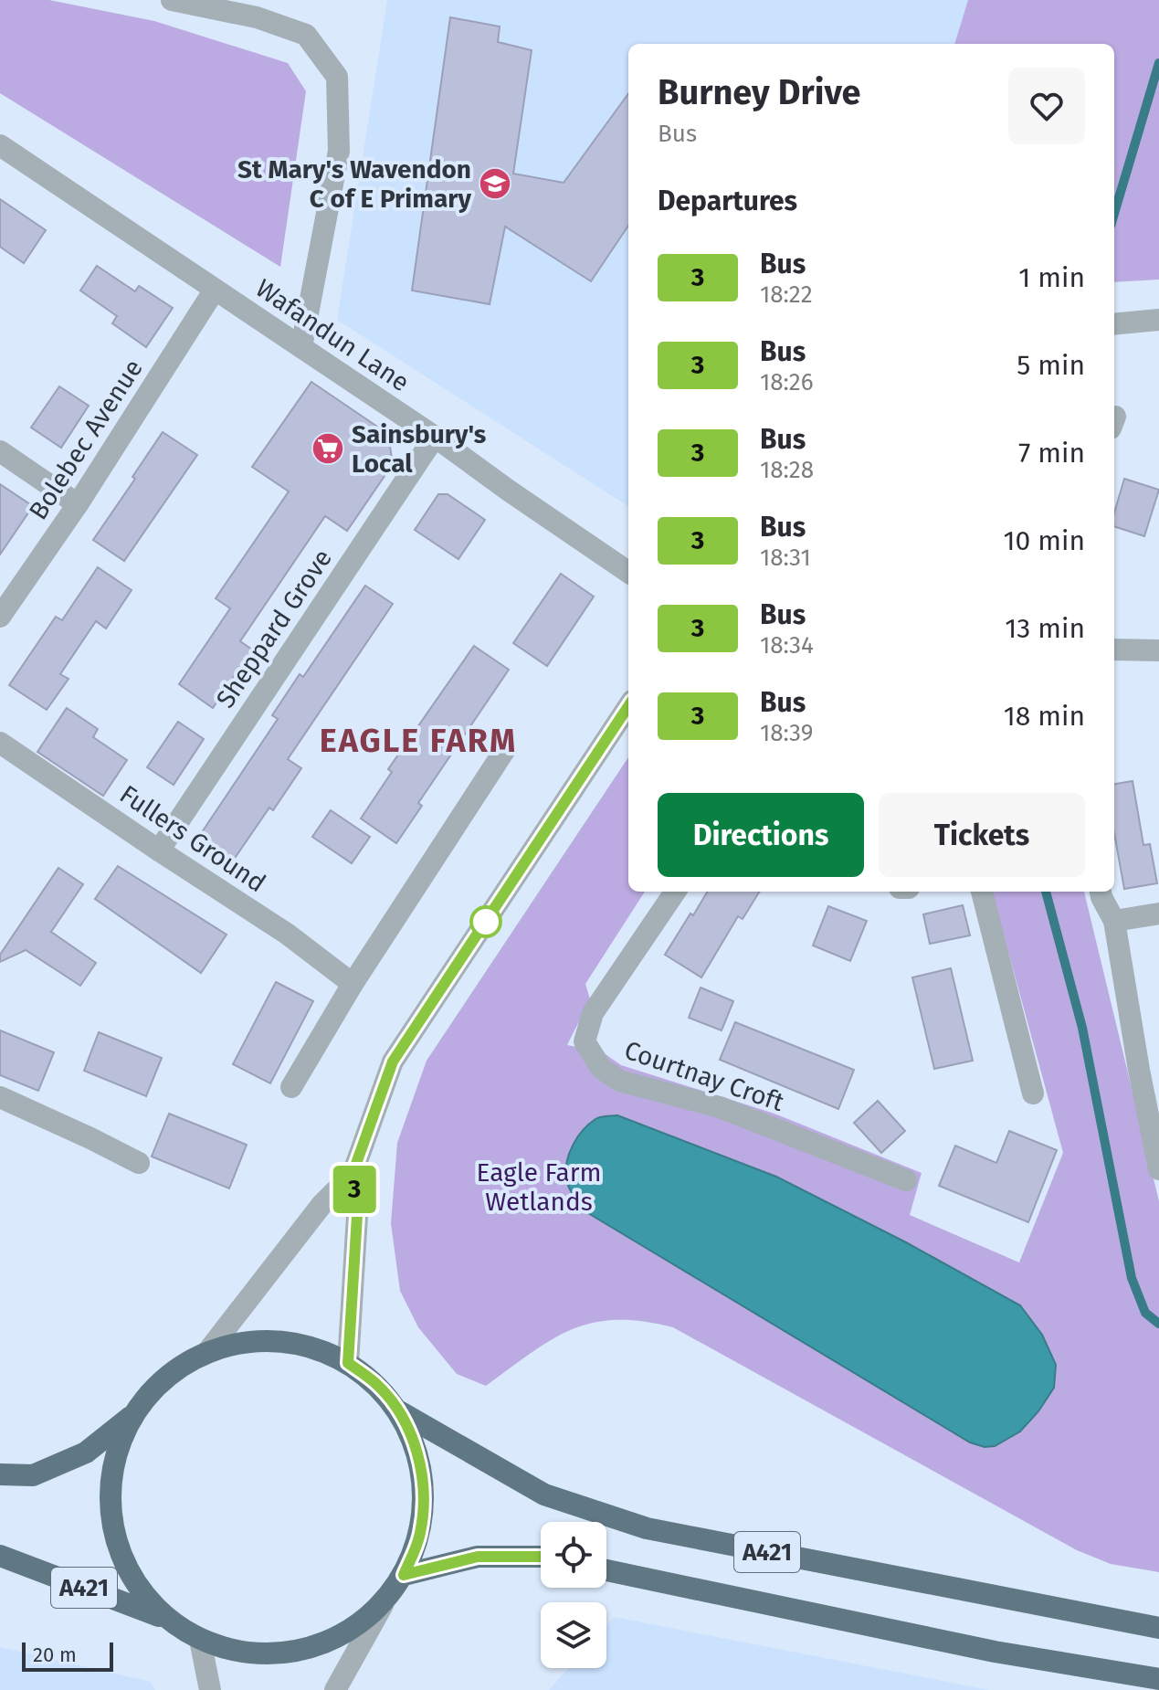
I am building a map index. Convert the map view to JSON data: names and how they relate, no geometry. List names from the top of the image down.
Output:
{
  "streets": {
    "highway": ["A421"],
    "street": [
      "Wafandun Lane",
      "Bolebec Avenue",
      "Sheppard Grove",
      "Fullers Ground",
      "Courtnay Croft"
    ]
  },
  "crossings": [
    ["Wafandun Lane", "Bolebec Avenue"],
    ["Wafandun Lane", "Sheppard Grove"],
    ["Sheppard Grove", "Fullers Ground"]
  ],
  "districts": ["EAGLE FARM"],
  "parks": ["Eagle Farm Wetlands"],
  "places": {
    "school or university": ["St Mary's Wavendon C of E Primary"],
    "supermarket": ["Sainsbury's Local"]
  },
  "lines": ["bus line 3"],
  "scale_bar": "20 m",
  "page": {
    "on_map": "3",
    "heading": [
      ["Burney Drive", "Bus"],
      "Departures"
    ],
    "list": [
      {
        "mark": "3",
        "name": "Bus",
        "note": "18:22",
        "value": "1 min"
      },
      {
        "mark": "3",
        "name": "Bus",
        "note": "18:26",
        "value": "5 min"
      },
      {
        "mark": "3",
        "name": "Bus",
        "note": "18:28",
        "value": "7 min"
      },
      {
        "mark": "3",
        "name": "Bus",
        "note": "18:31",
        "value": "10 min"
      },
      {
        "mark": "3",
        "name": "Bus",
        "note": "18:34",
        "value": "13 min"
      },
      {
        "mark": "3",
        "name": "Bus",
        "note": "18:39",
        "value": "18 min"
      }
    ],
    "buttons": ["Directions", "Tickets"],
    "scale": "20 m"
  }
}
